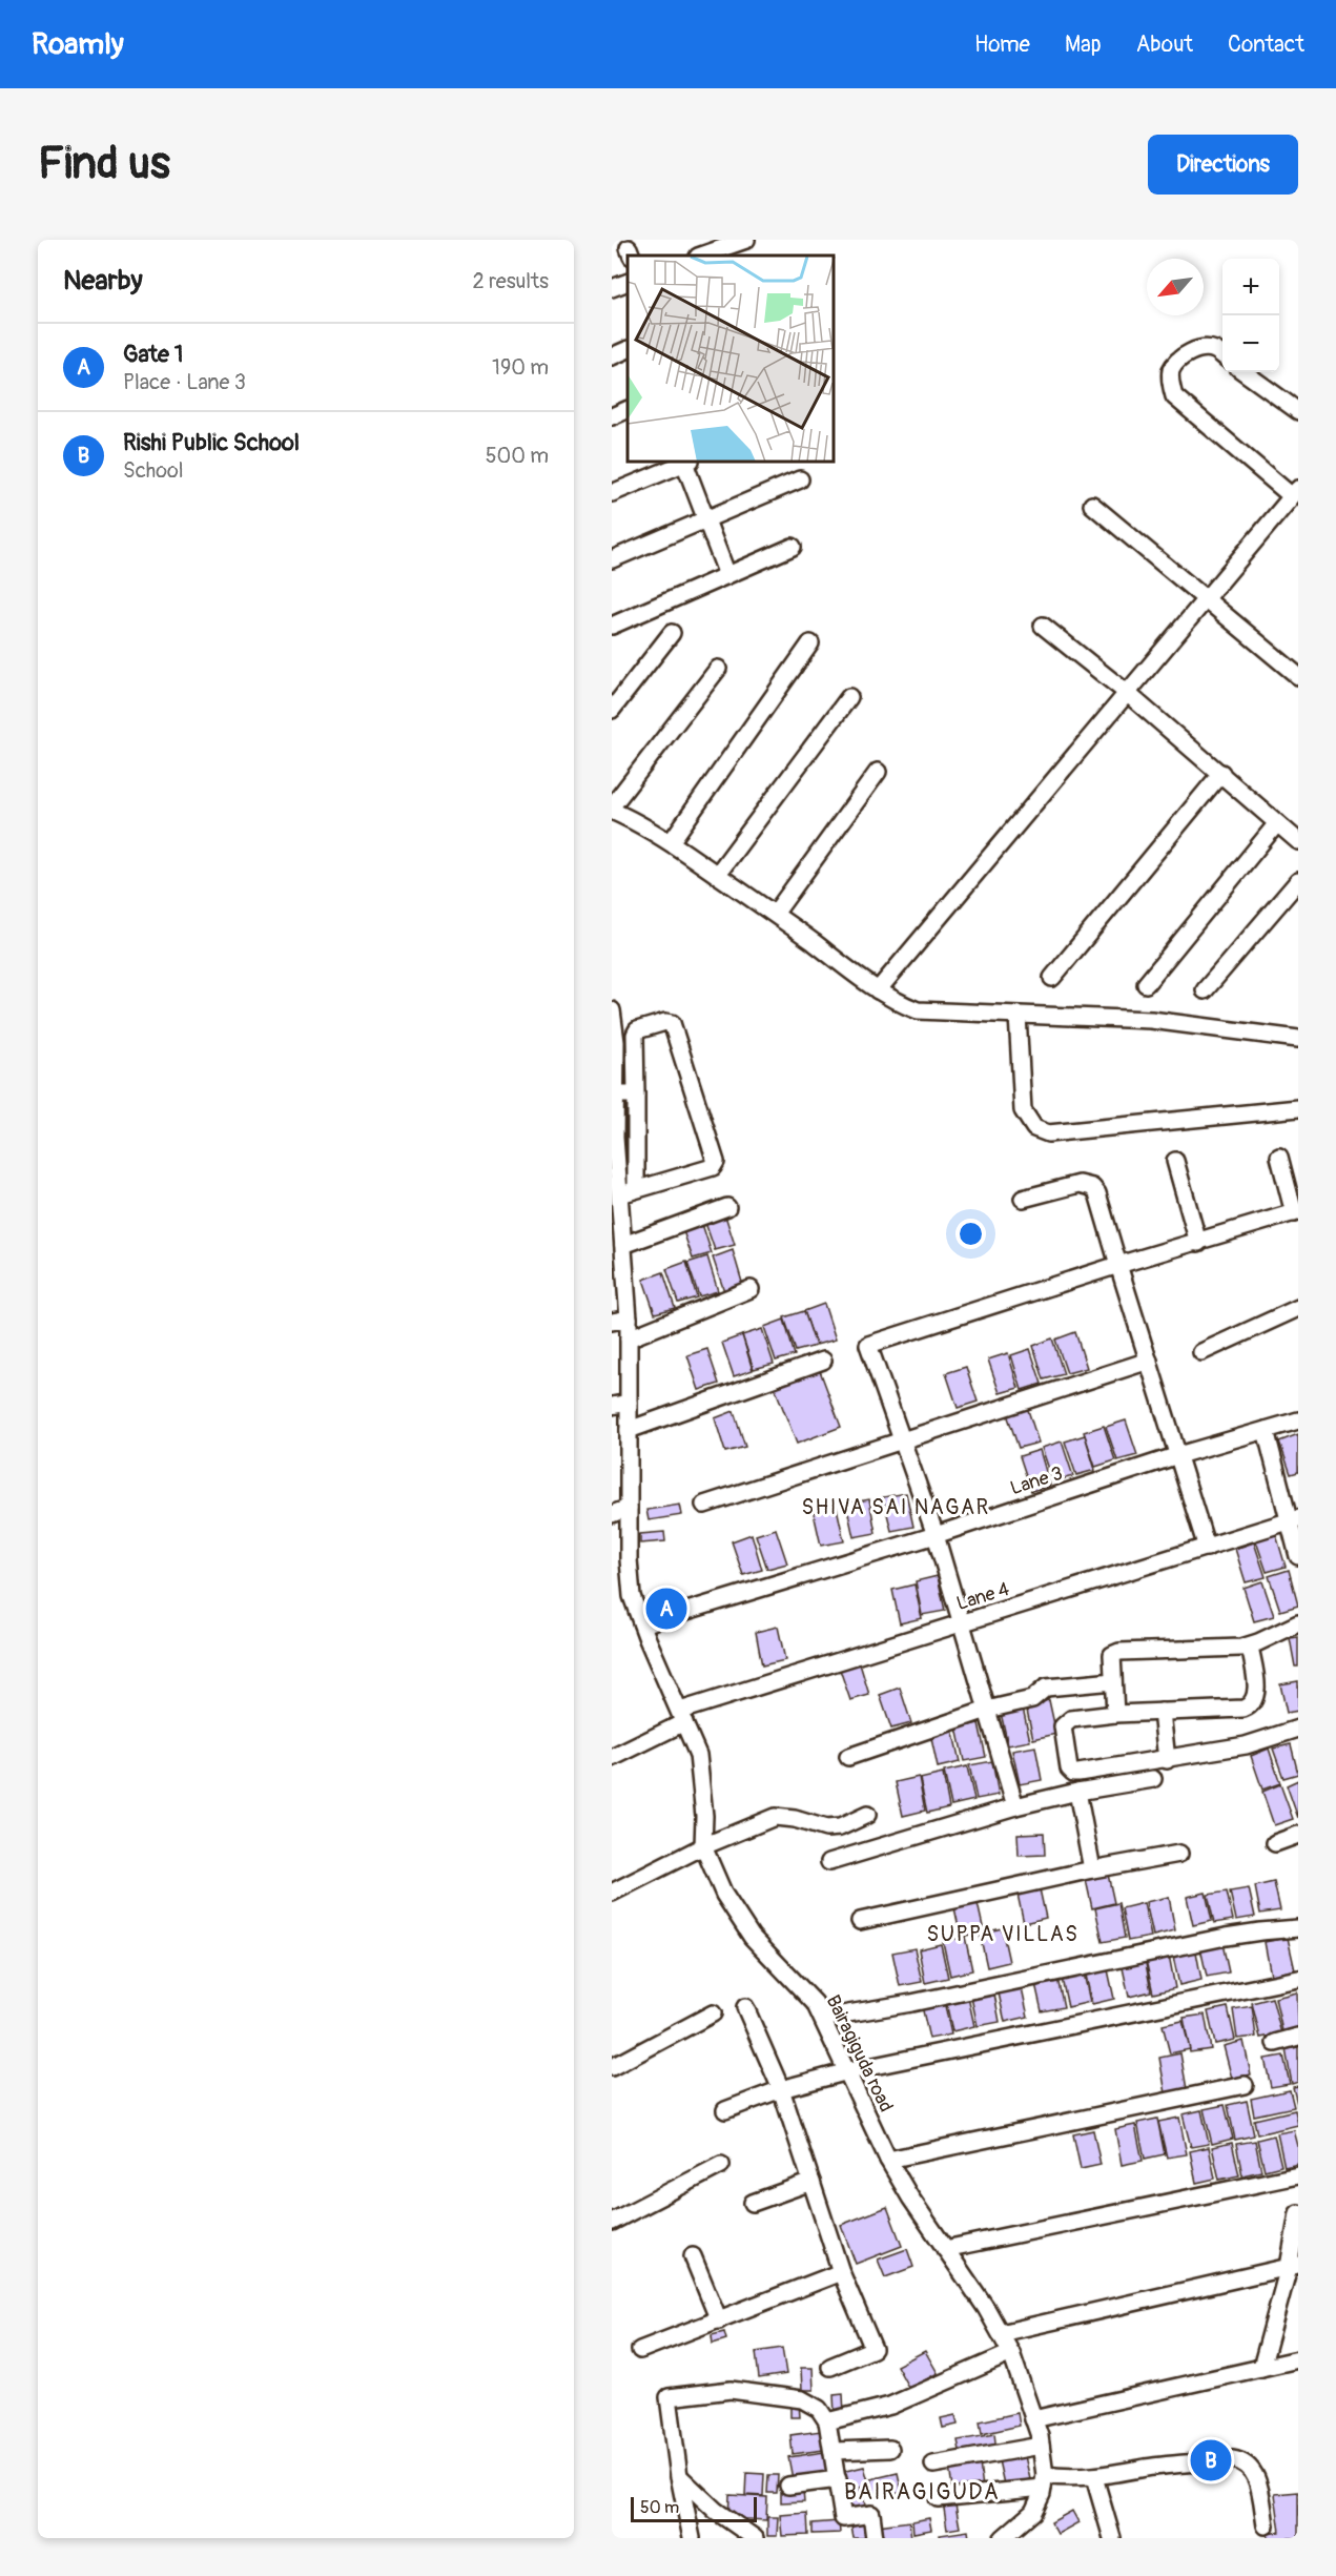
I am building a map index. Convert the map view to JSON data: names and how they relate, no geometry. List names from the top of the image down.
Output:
{
  "streets": {
    "street": ["Lane 3", "Lane 4", "Bairagiguda road"]
  },
  "crossings": [
    ["Lane 3", "Bairagiguda road"],
    ["Lane 4", "Bairagiguda road"]
  ],
  "districts": ["SHIVA SAI NAGAR", "SUPPA VILLAS", "BAIRAGIGUDA"],
  "scale_bar": "50 m",
  "north": "bottom left",
  "page": {
    "header": "Roamly",
    "nav": [
      "Home",
      "Map",
      "About",
      "Contact"
    ],
    "buttons": "Directions",
    "title": "Find us",
    "heading": ["Nearby", "2 results"],
    "map_buttons": ["+", "−"],
    "list": [
      {
        "mark": "A",
        "name": "Gate 1",
        "note": "Place · Lane 3",
        "value": "190 m"
      },
      {
        "mark": "B",
        "name": "Rishi Public School",
        "note": "School",
        "value": "500 m"
      }
    ],
    "pins": ["A", "B"],
    "scale": "50 m"
  }
}
